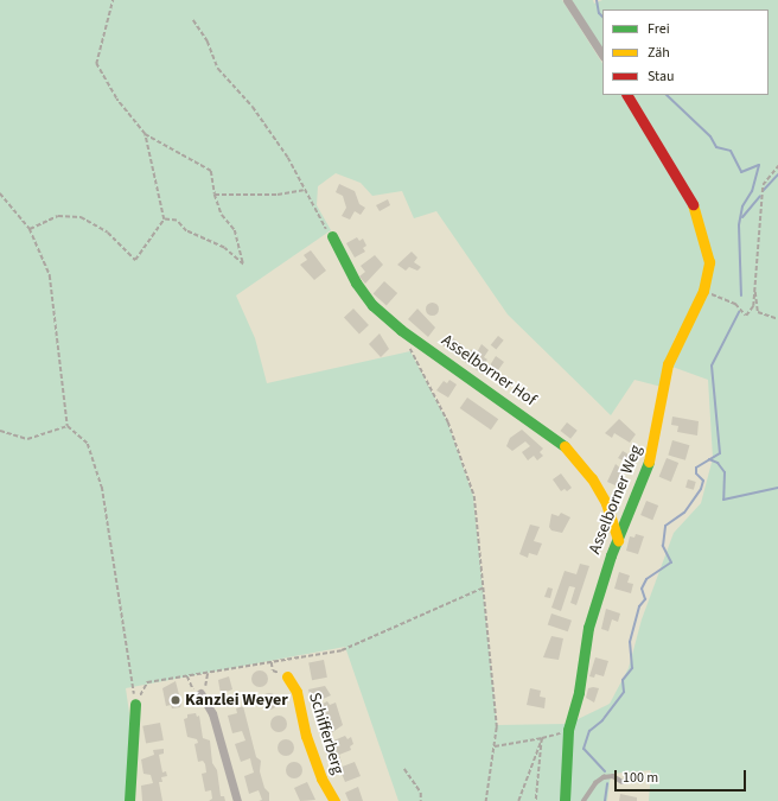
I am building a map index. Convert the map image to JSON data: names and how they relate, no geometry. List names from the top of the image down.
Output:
{
  "streets": {
    "street": ["Asselborner Hof", "Asselborner Weg", "Schifferberg"]
  },
  "crossings": [
    ["Asselborner Hof", "Asselborner Weg"]
  ],
  "places": ["Kanzlei Weyer"],
  "legend": ["Frei", "Zäh", "Stau"],
  "scale_bar": "100 m"
}
